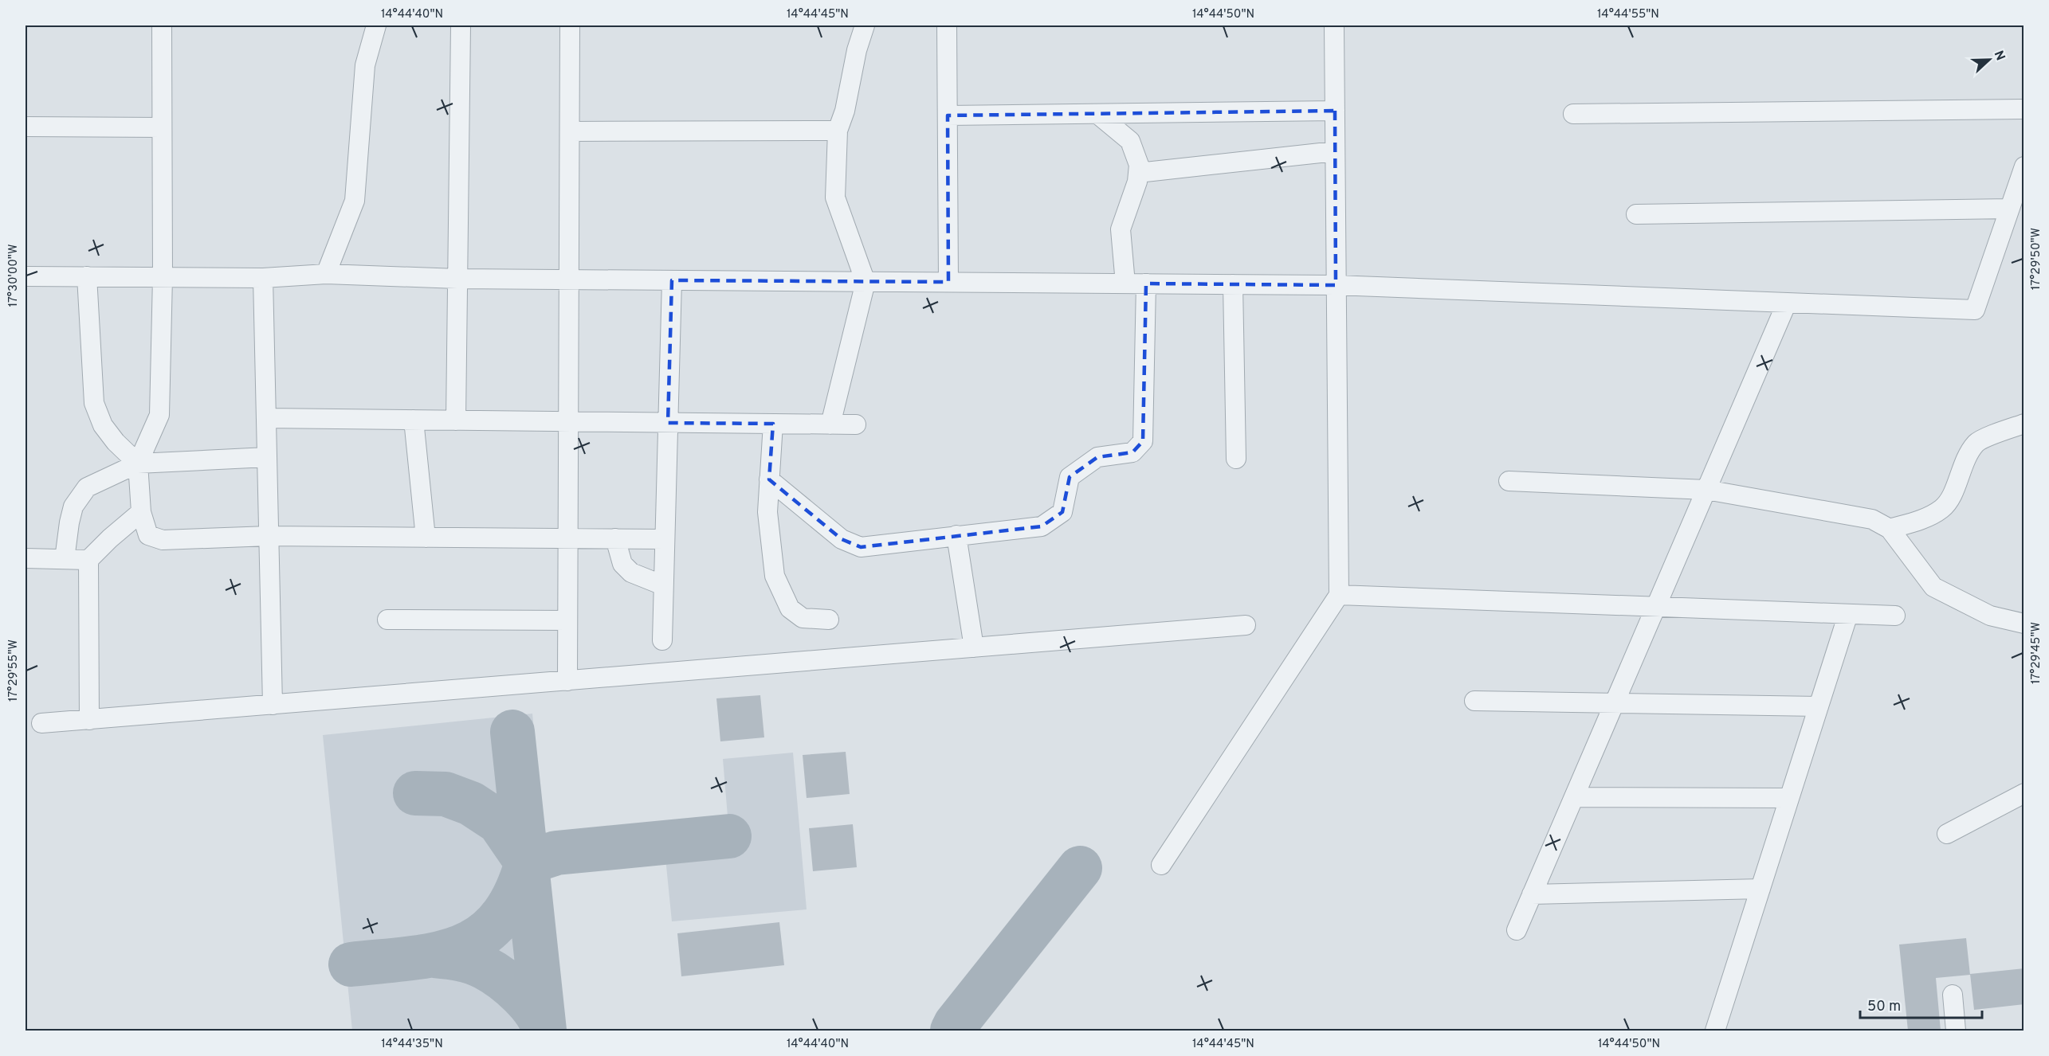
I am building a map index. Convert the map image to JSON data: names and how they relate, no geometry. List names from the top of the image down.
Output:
{
  "scale_bar": "50 m",
  "north": "right",
  "coordinates": [
    "14°44'40\"N",
    "14°44'45\"N",
    "14°44'50\"N",
    "14°44'55\"N",
    "17°29'50\"W",
    "17°30'00\"W",
    "17°29'45\"W",
    "17°29'55\"W",
    "14°44'35\"N"
  ]
}
